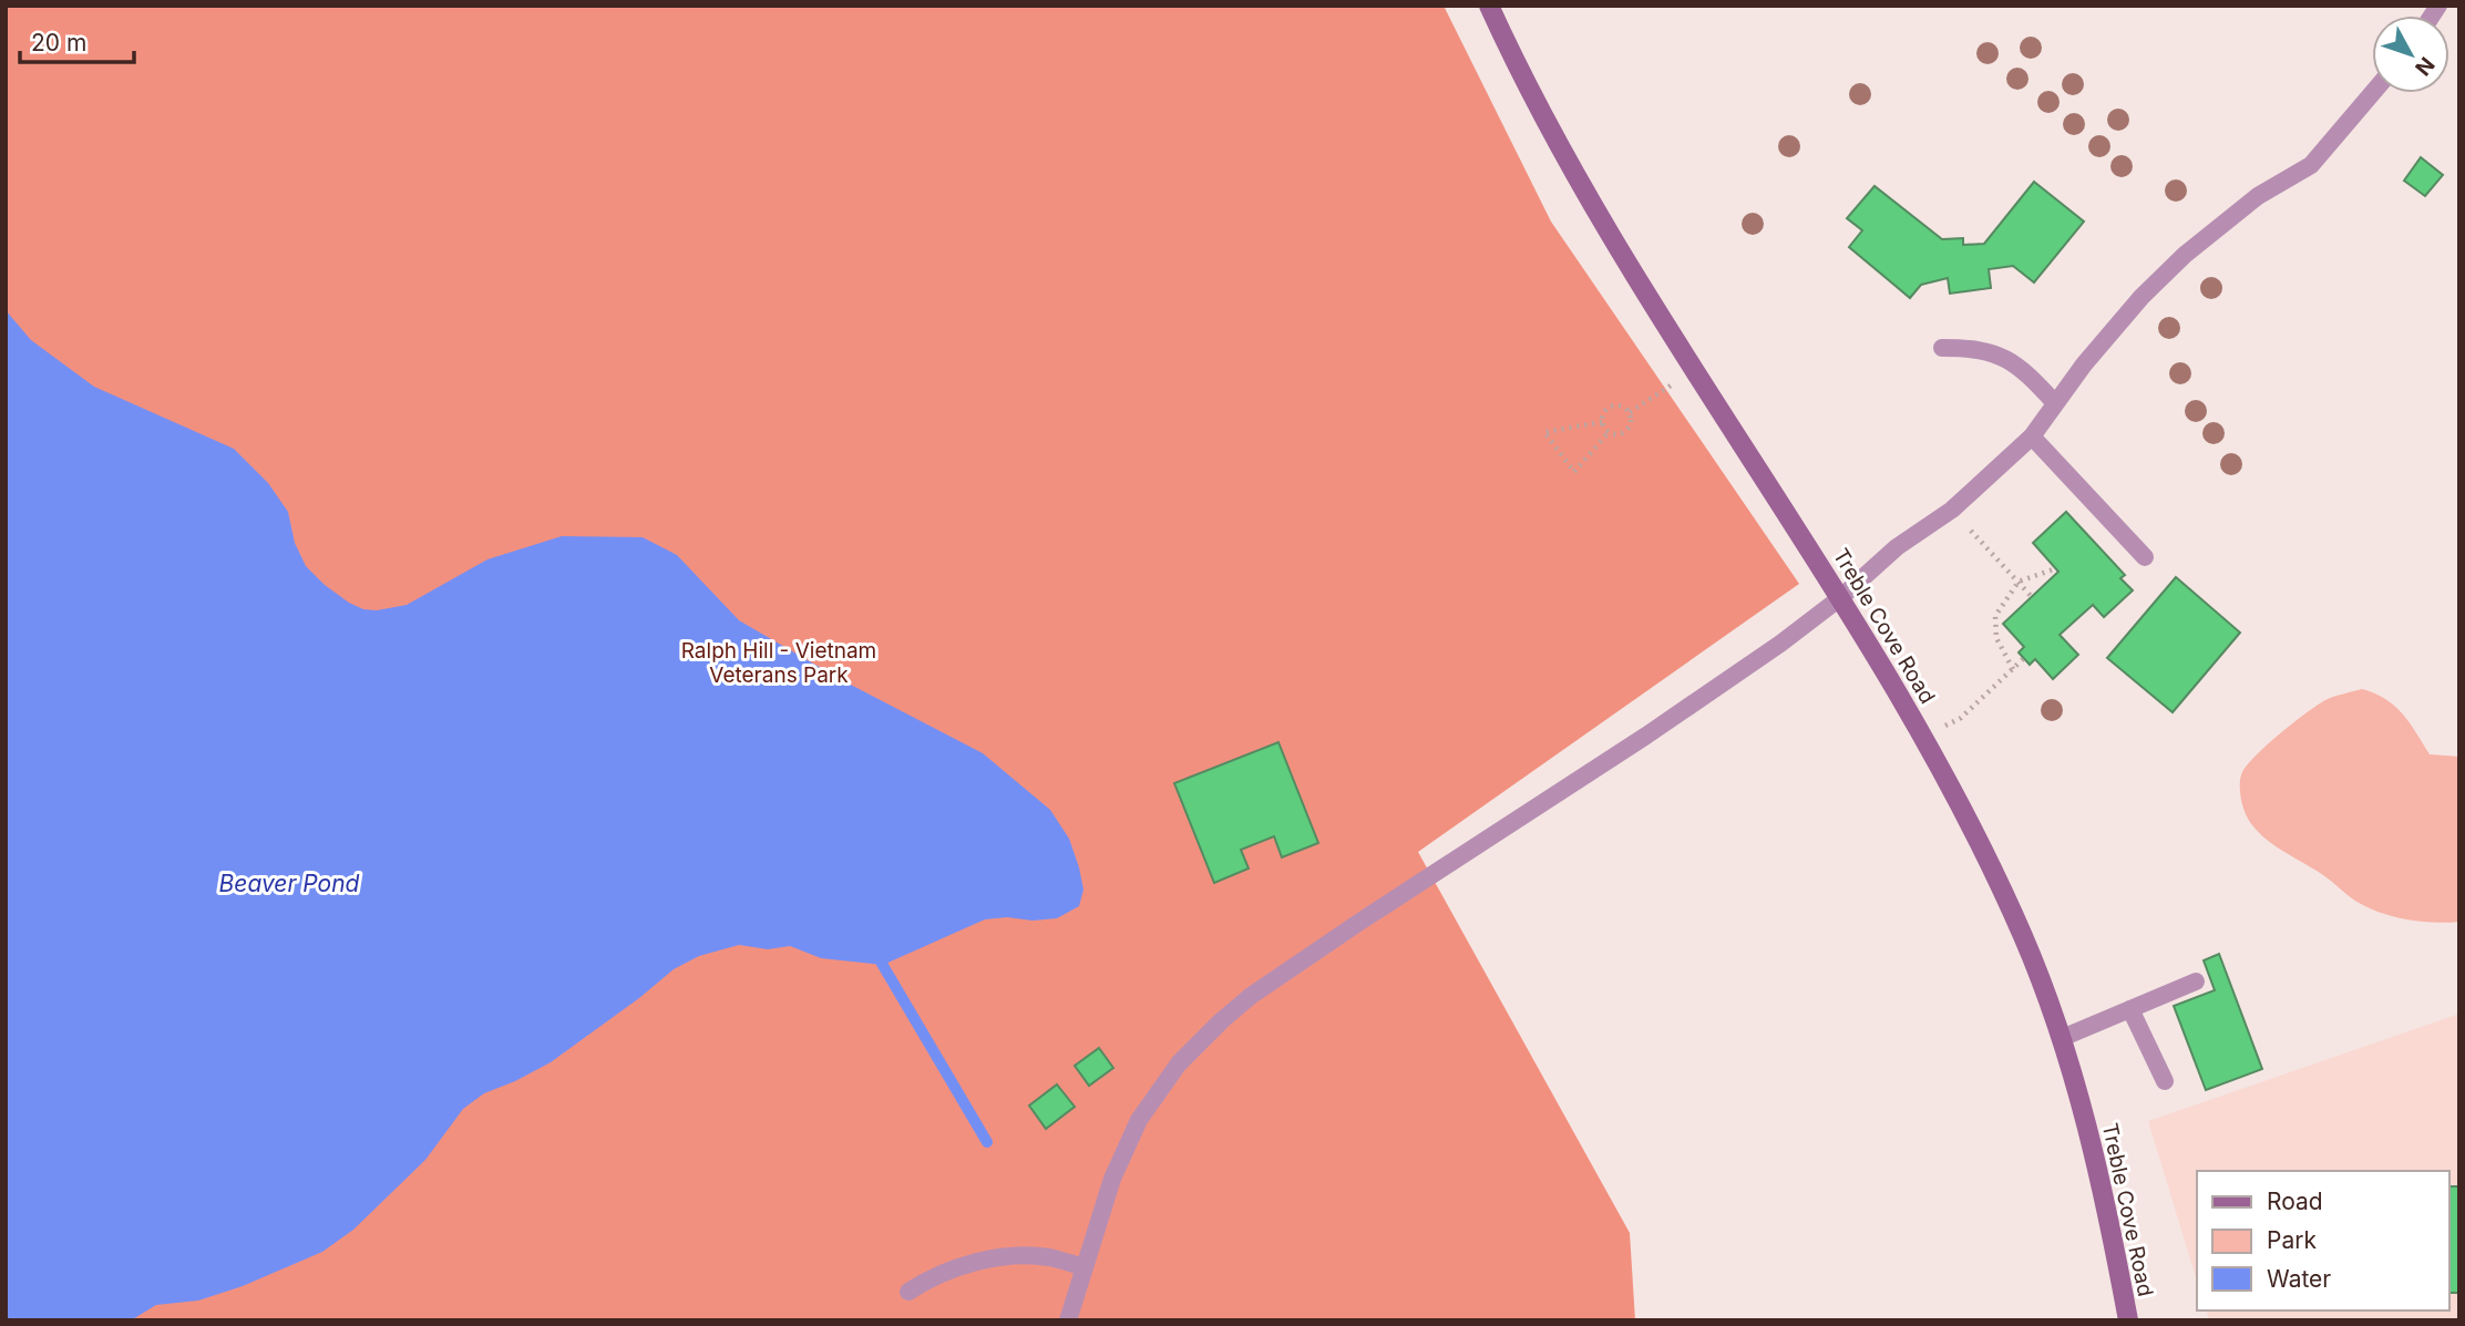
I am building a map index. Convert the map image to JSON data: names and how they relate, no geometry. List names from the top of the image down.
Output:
{
  "streets": {
    "main road": ["Treble Cove Road"]
  },
  "water": ["Beaver Pond"],
  "parks": ["Ralph Hill - Vietnam Veterans Park"],
  "legend": ["Road", "Park", "Water"],
  "scale_bar": "20 m",
  "north": "bottom right"
}
